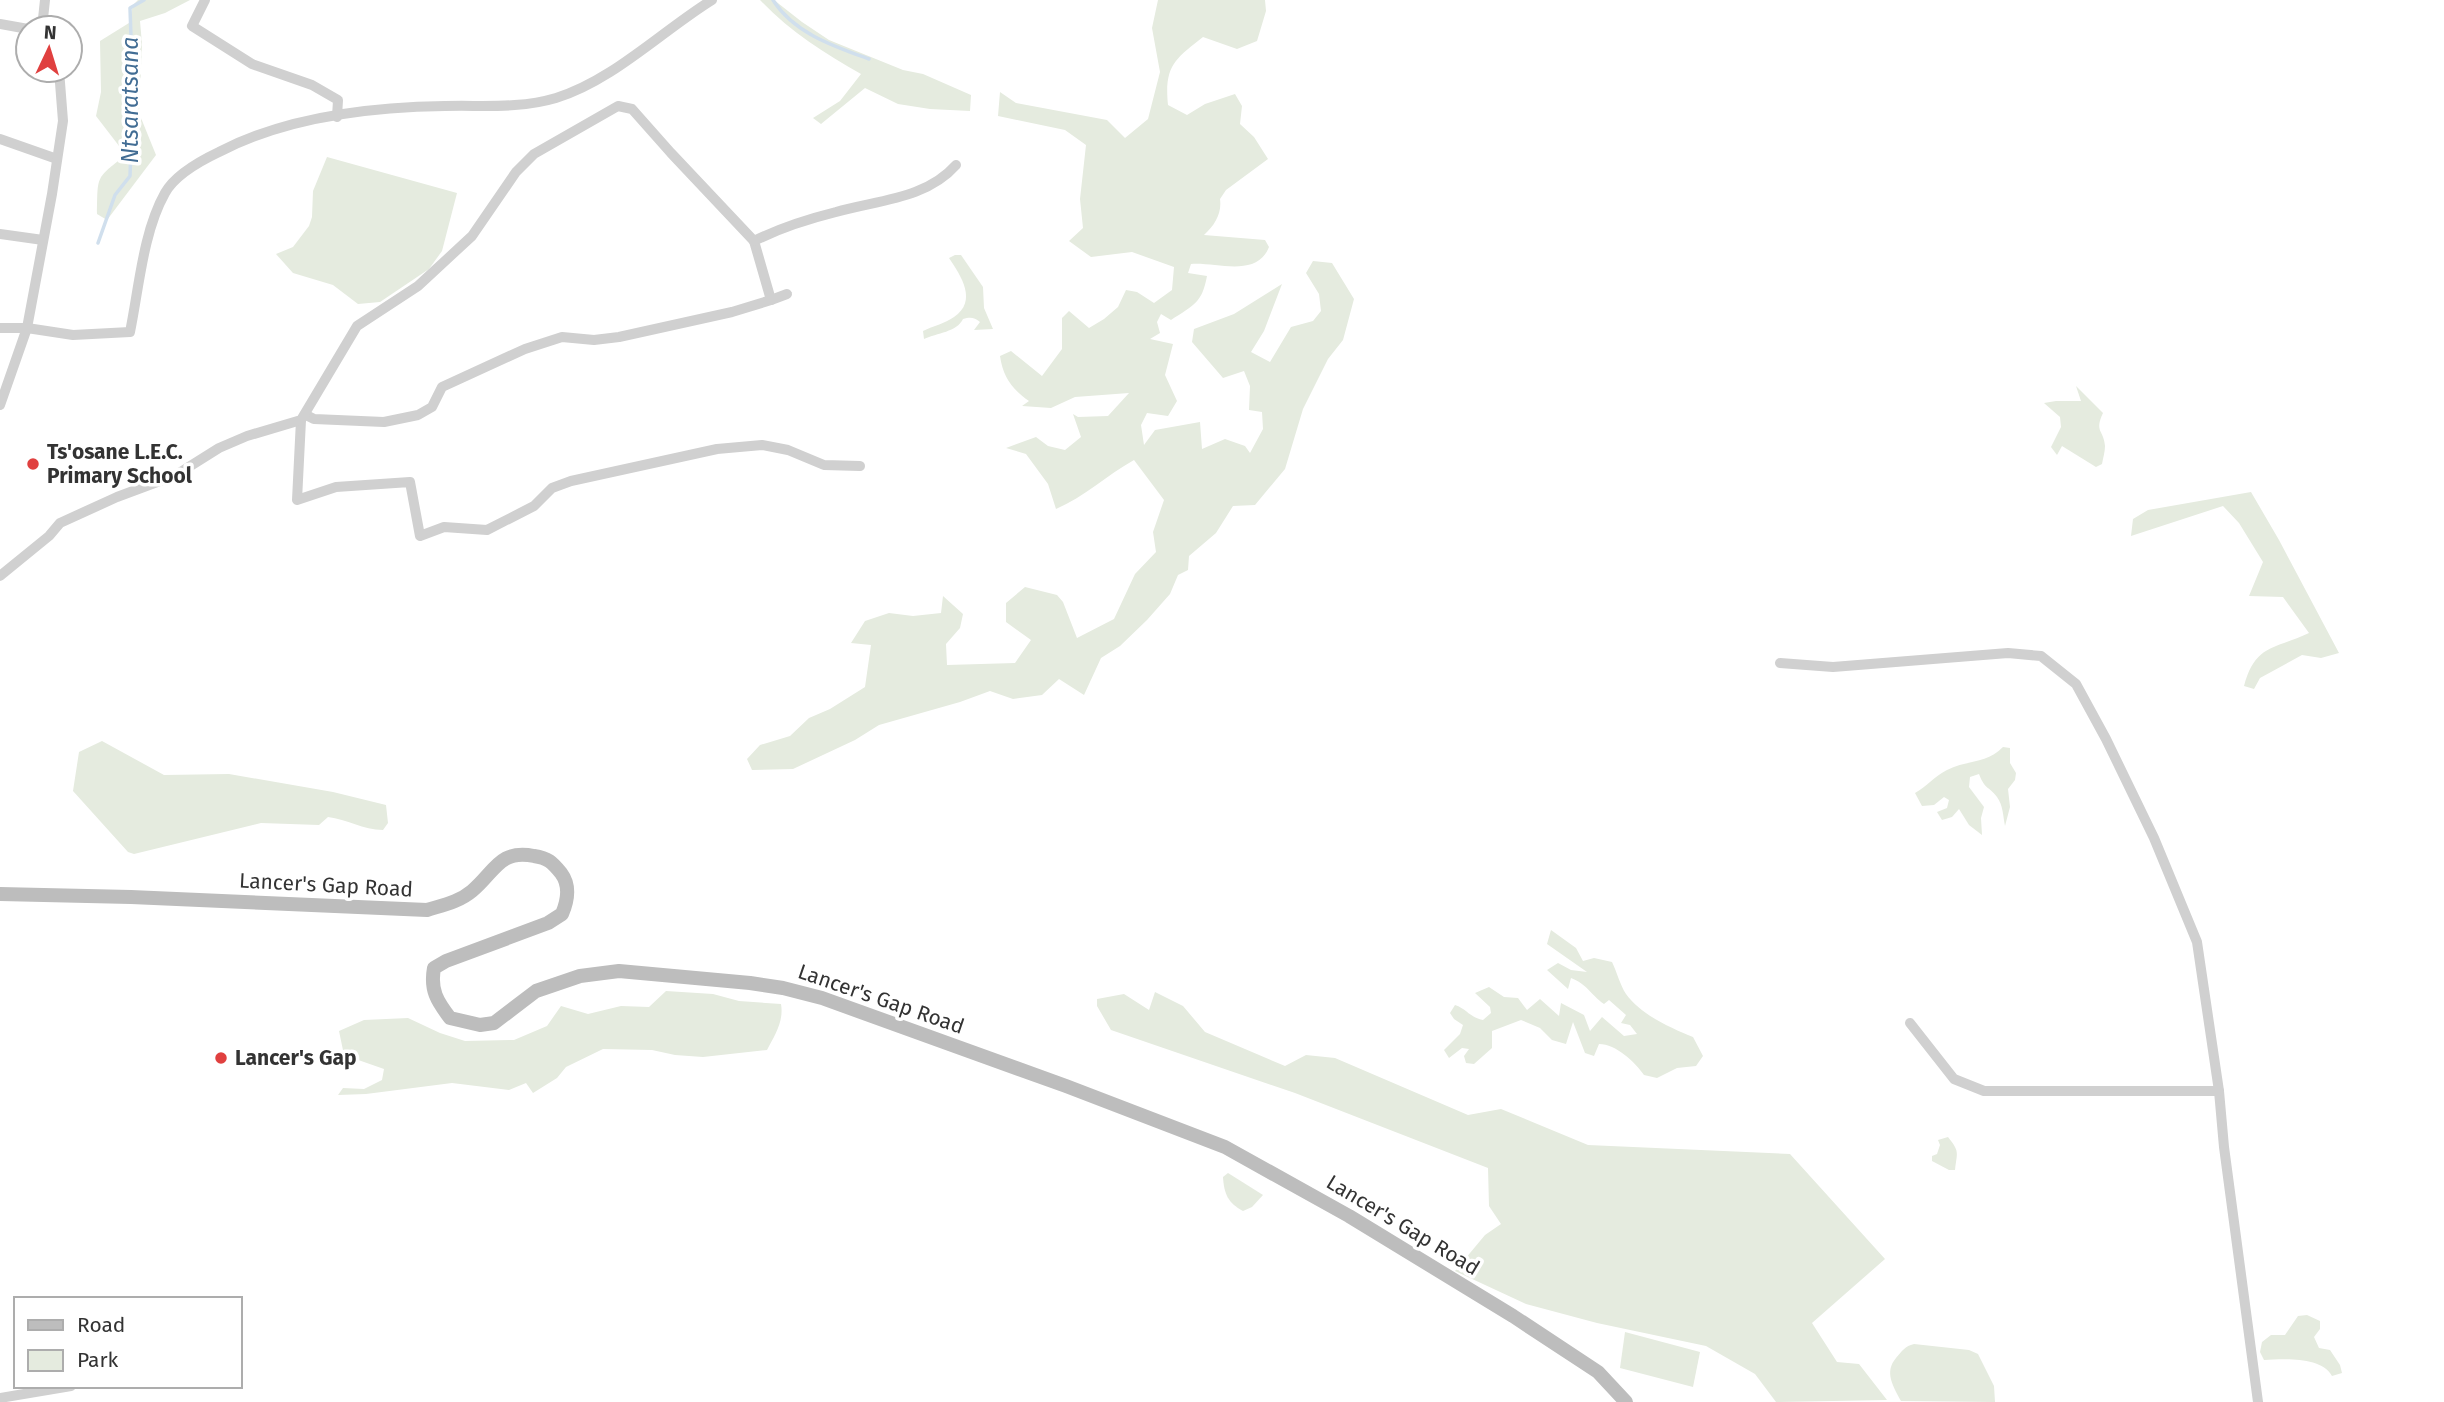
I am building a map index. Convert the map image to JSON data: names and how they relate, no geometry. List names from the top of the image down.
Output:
{
  "streets": {
    "main road": ["Lancer's Gap Road"]
  },
  "water": ["Ntsaratsana"],
  "places": ["Ts'osane L.E.C. Primary School", "Lancer's Gap"],
  "legend": ["Road", "Park"],
  "north": "top"
}
